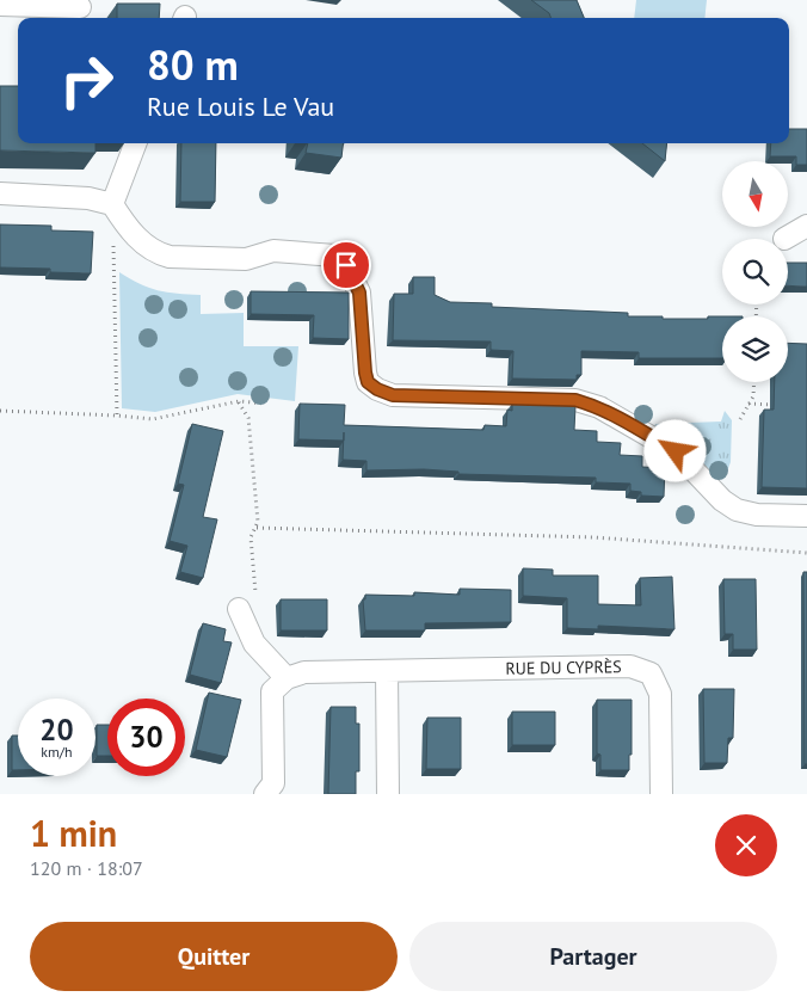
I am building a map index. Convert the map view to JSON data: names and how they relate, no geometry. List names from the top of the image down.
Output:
{
  "streets": {
    "street": ["RUE DU CYPRÈS"]
  },
  "north": "bottom",
  "page": {
    "turn": ["80 m", "Rue Louis Le Vau"],
    "speed": "20 km/h",
    "limit": "30",
    "heading": ["1 min", "120 m · 18:07"],
    "buttons": ["Quitter", "Partager"]
  }
}
